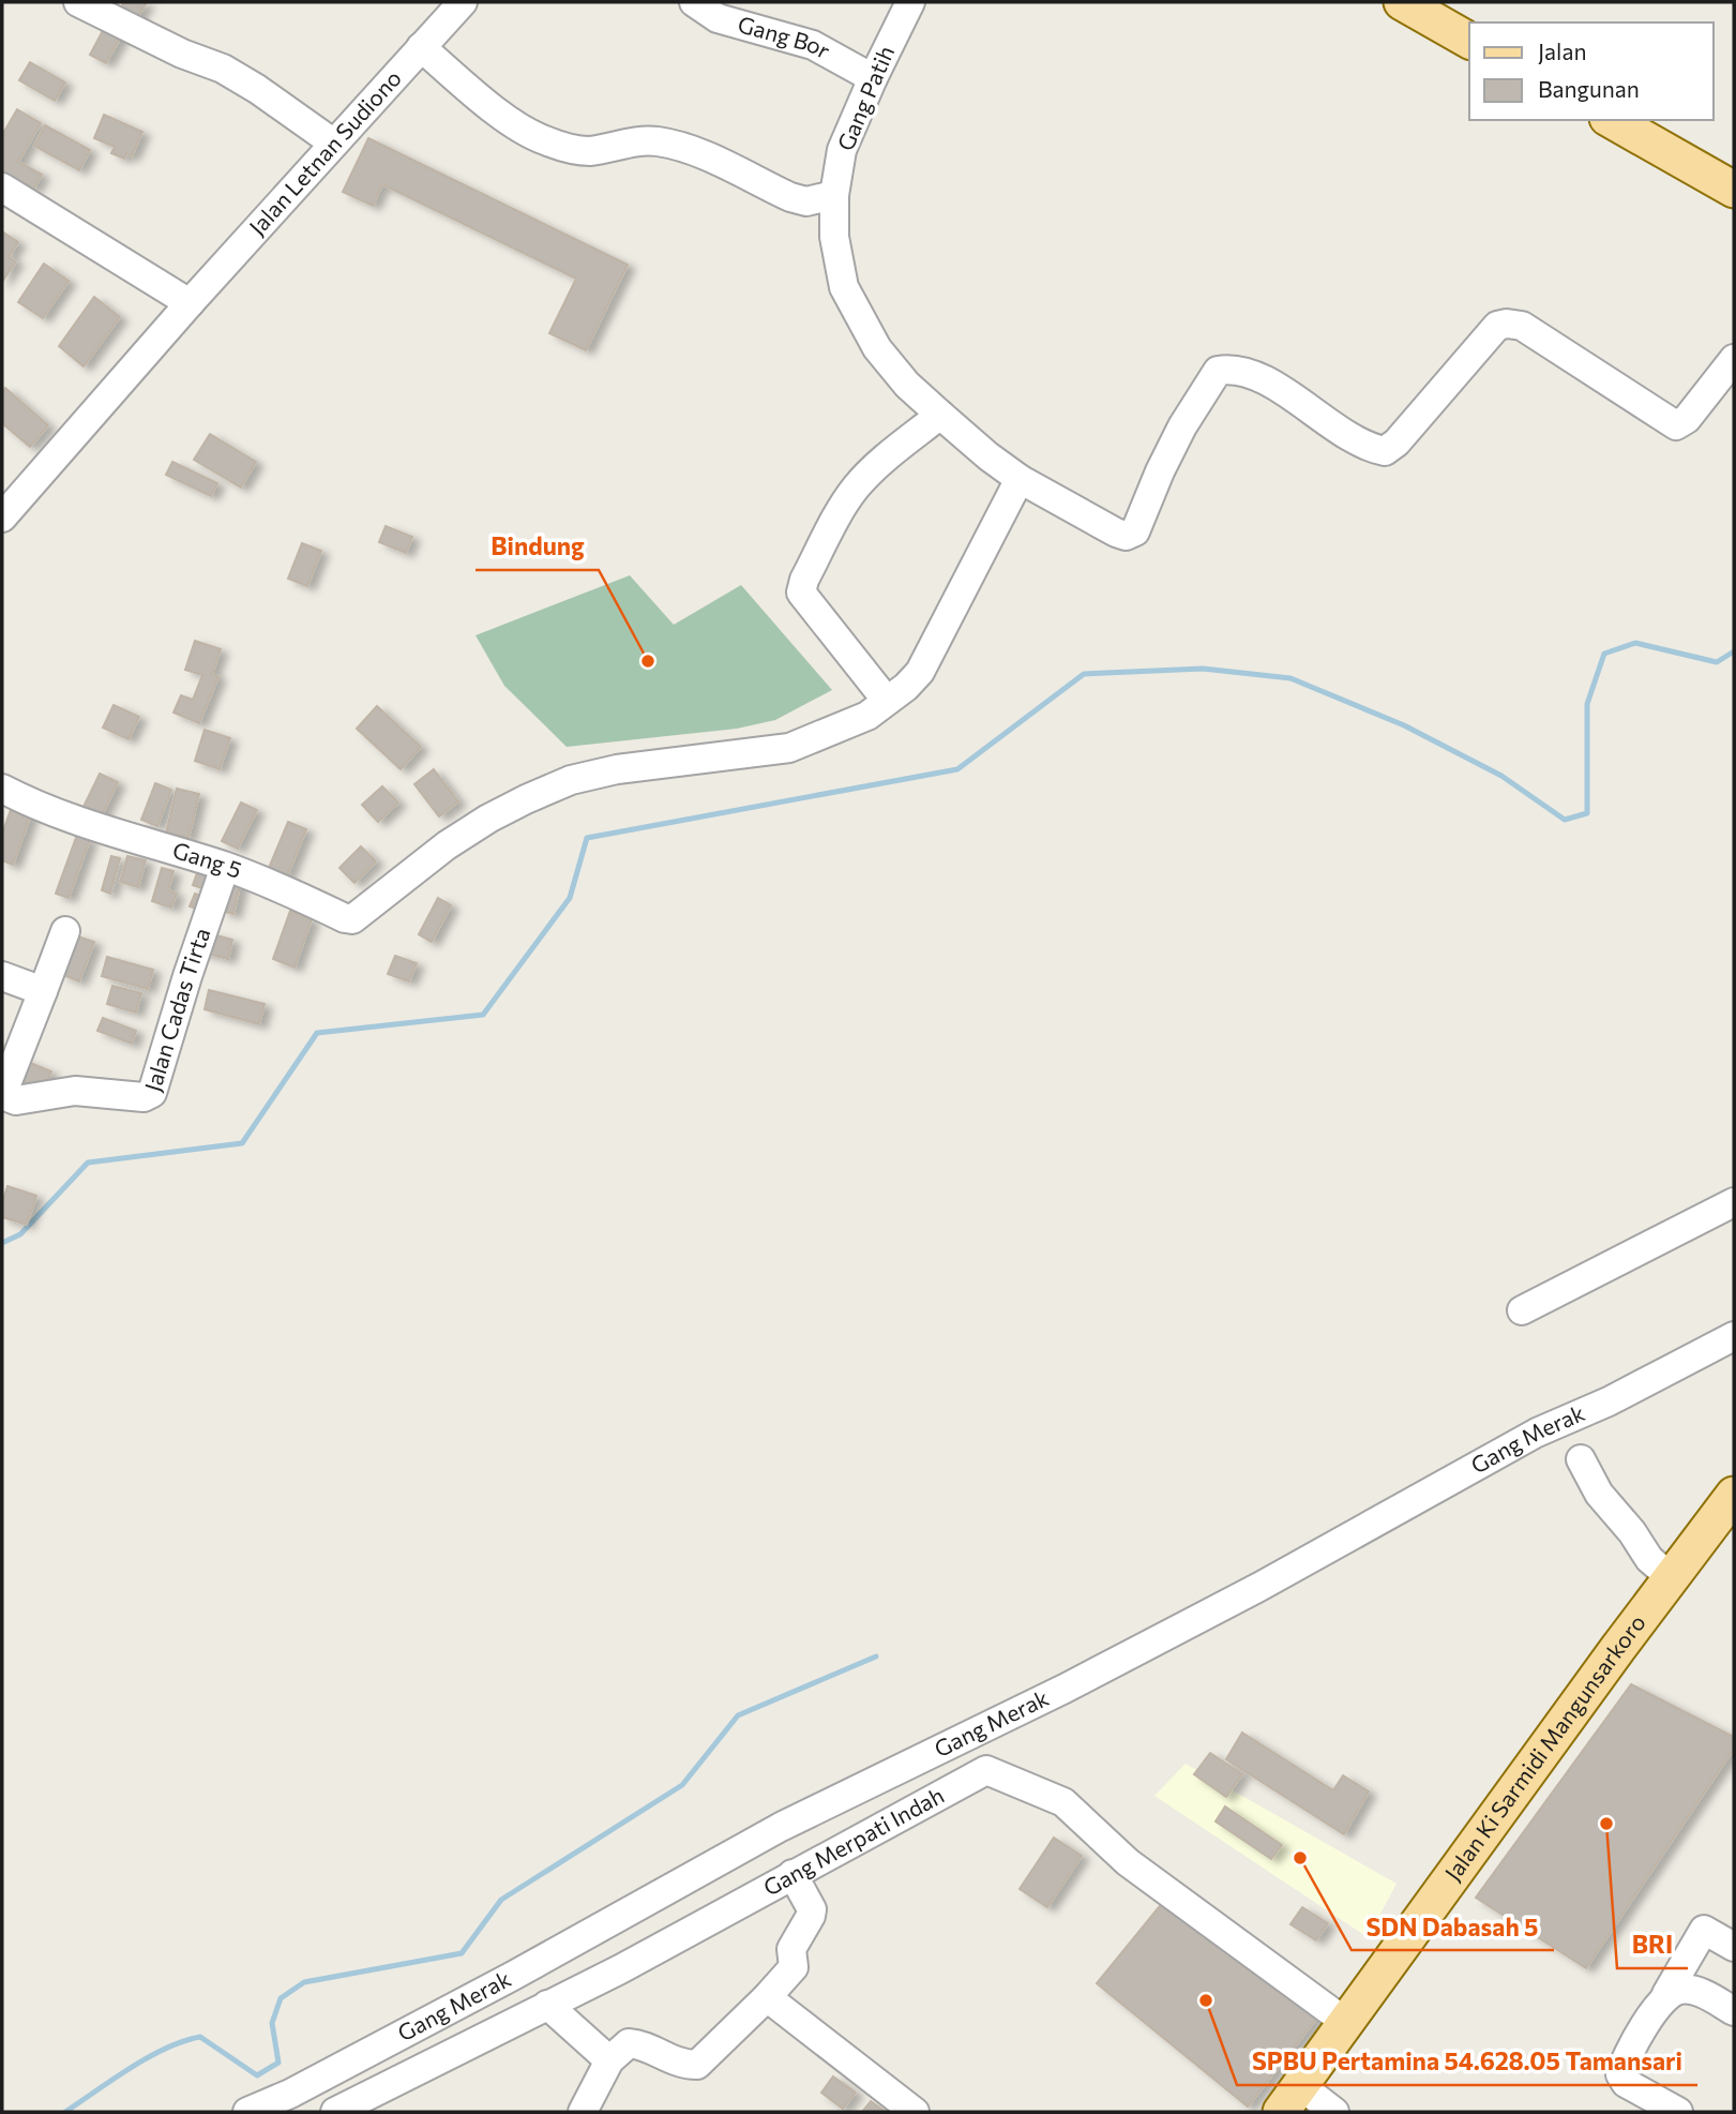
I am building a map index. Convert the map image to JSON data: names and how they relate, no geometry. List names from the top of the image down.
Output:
{
  "streets": {
    "main road": ["Jalan Ki Sarmidi Mangunsarkoro"],
    "street": [
      "Gang Bor",
      "Gang Patih",
      "Jalan Letnan Sudiono",
      "Gang 5",
      "Jalan Cadas Tirta",
      "Gang Merak",
      "Gang Merpati Indah"
    ]
  },
  "crossings": [
    ["Gang Bor", "Gang Patih"],
    ["Gang 5", "Jalan Cadas Tirta"]
  ],
  "places": [
    "Bindung",
    "BRI",
    "SDN Dabasah 5",
    "SPBU Pertamina 54.628.05 Tamansari"
  ],
  "legend": ["Jalan", "Bangunan"]
}
